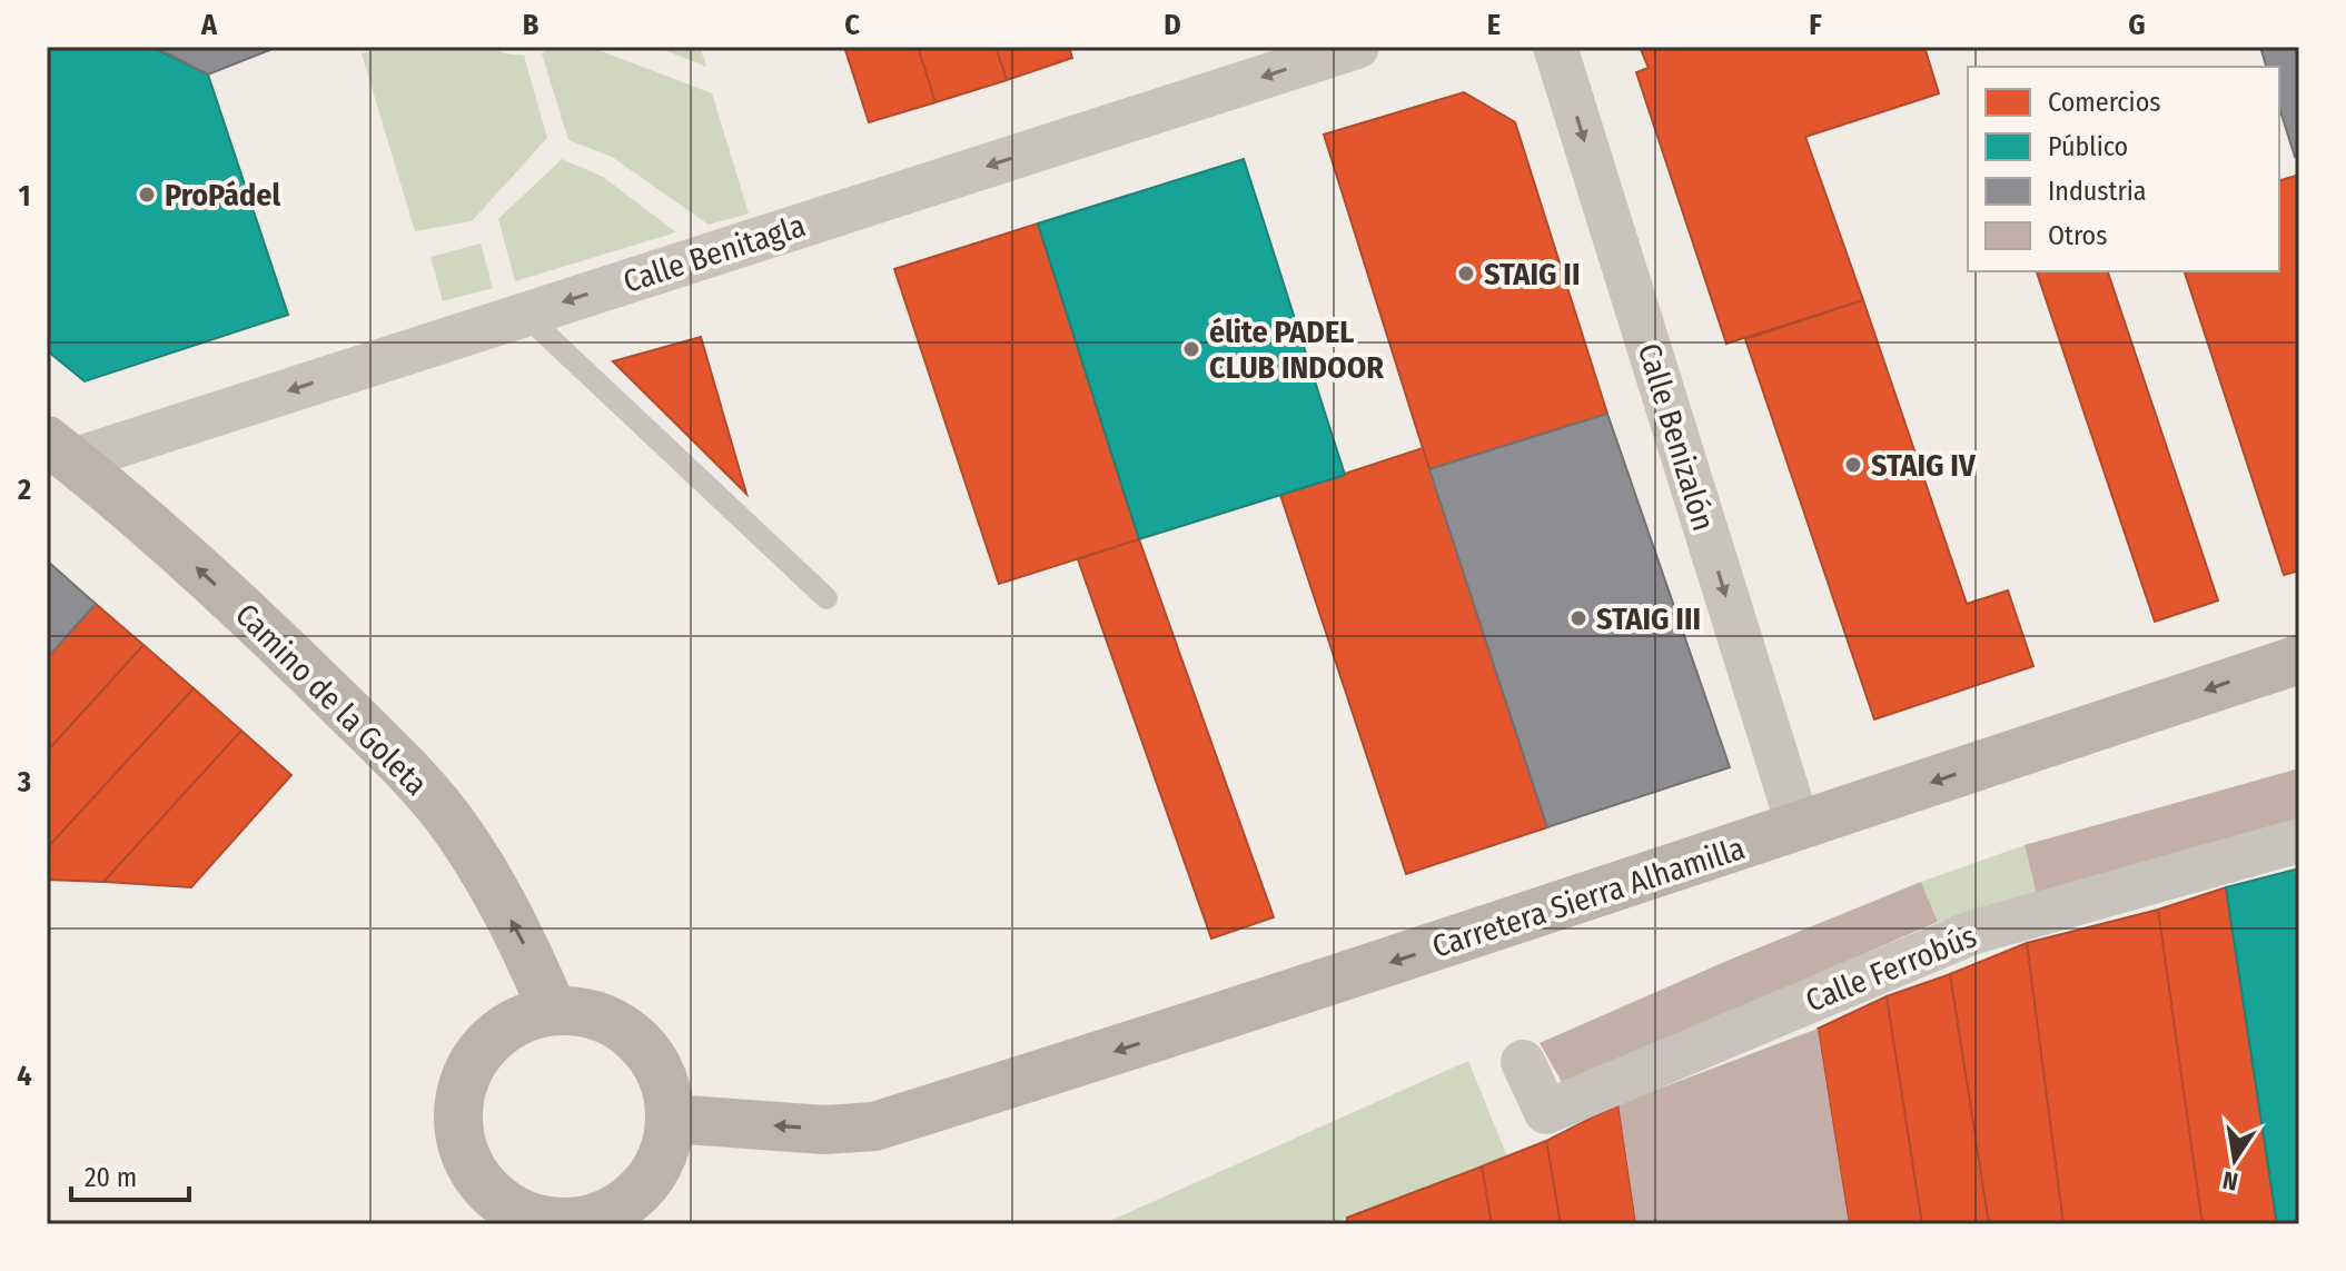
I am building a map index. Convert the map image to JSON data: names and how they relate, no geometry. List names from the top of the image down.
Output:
{
  "streets": {
    "main road": ["Camino de la Goleta", "Carretera Sierra Alhamilla"],
    "street": ["Calle Benitagla", "Calle Benizalón", "Calle Ferrobús"]
  },
  "crossings": [
    ["Calle Benitagla", "Camino de la Goleta"],
    ["Calle Benizalón", "Carretera Sierra Alhamilla"],
    ["Camino de la Goleta", "Carretera Sierra Alhamilla"]
  ],
  "one_way": [
    "Calle Benitagla",
    "Calle Benizalón",
    "Camino de la Goleta",
    "Carretera Sierra Alhamilla"
  ],
  "places": [
    "ProPádel",
    "STAIG II",
    "élite PADEL CLUB INDOOR",
    "STAIG IV",
    "STAIG III"
  ],
  "legend": [
    "Comercios",
    "Público",
    "Industria",
    "Otros"
  ],
  "scale_bar": "20 m",
  "north": "bottom",
  "grid": {
    "columns": [
      "A",
      "B",
      "C",
      "D",
      "E",
      "F",
      "G"
    ],
    "rows": [
      "1",
      "2",
      "3",
      "4"
    ]
  }
}
